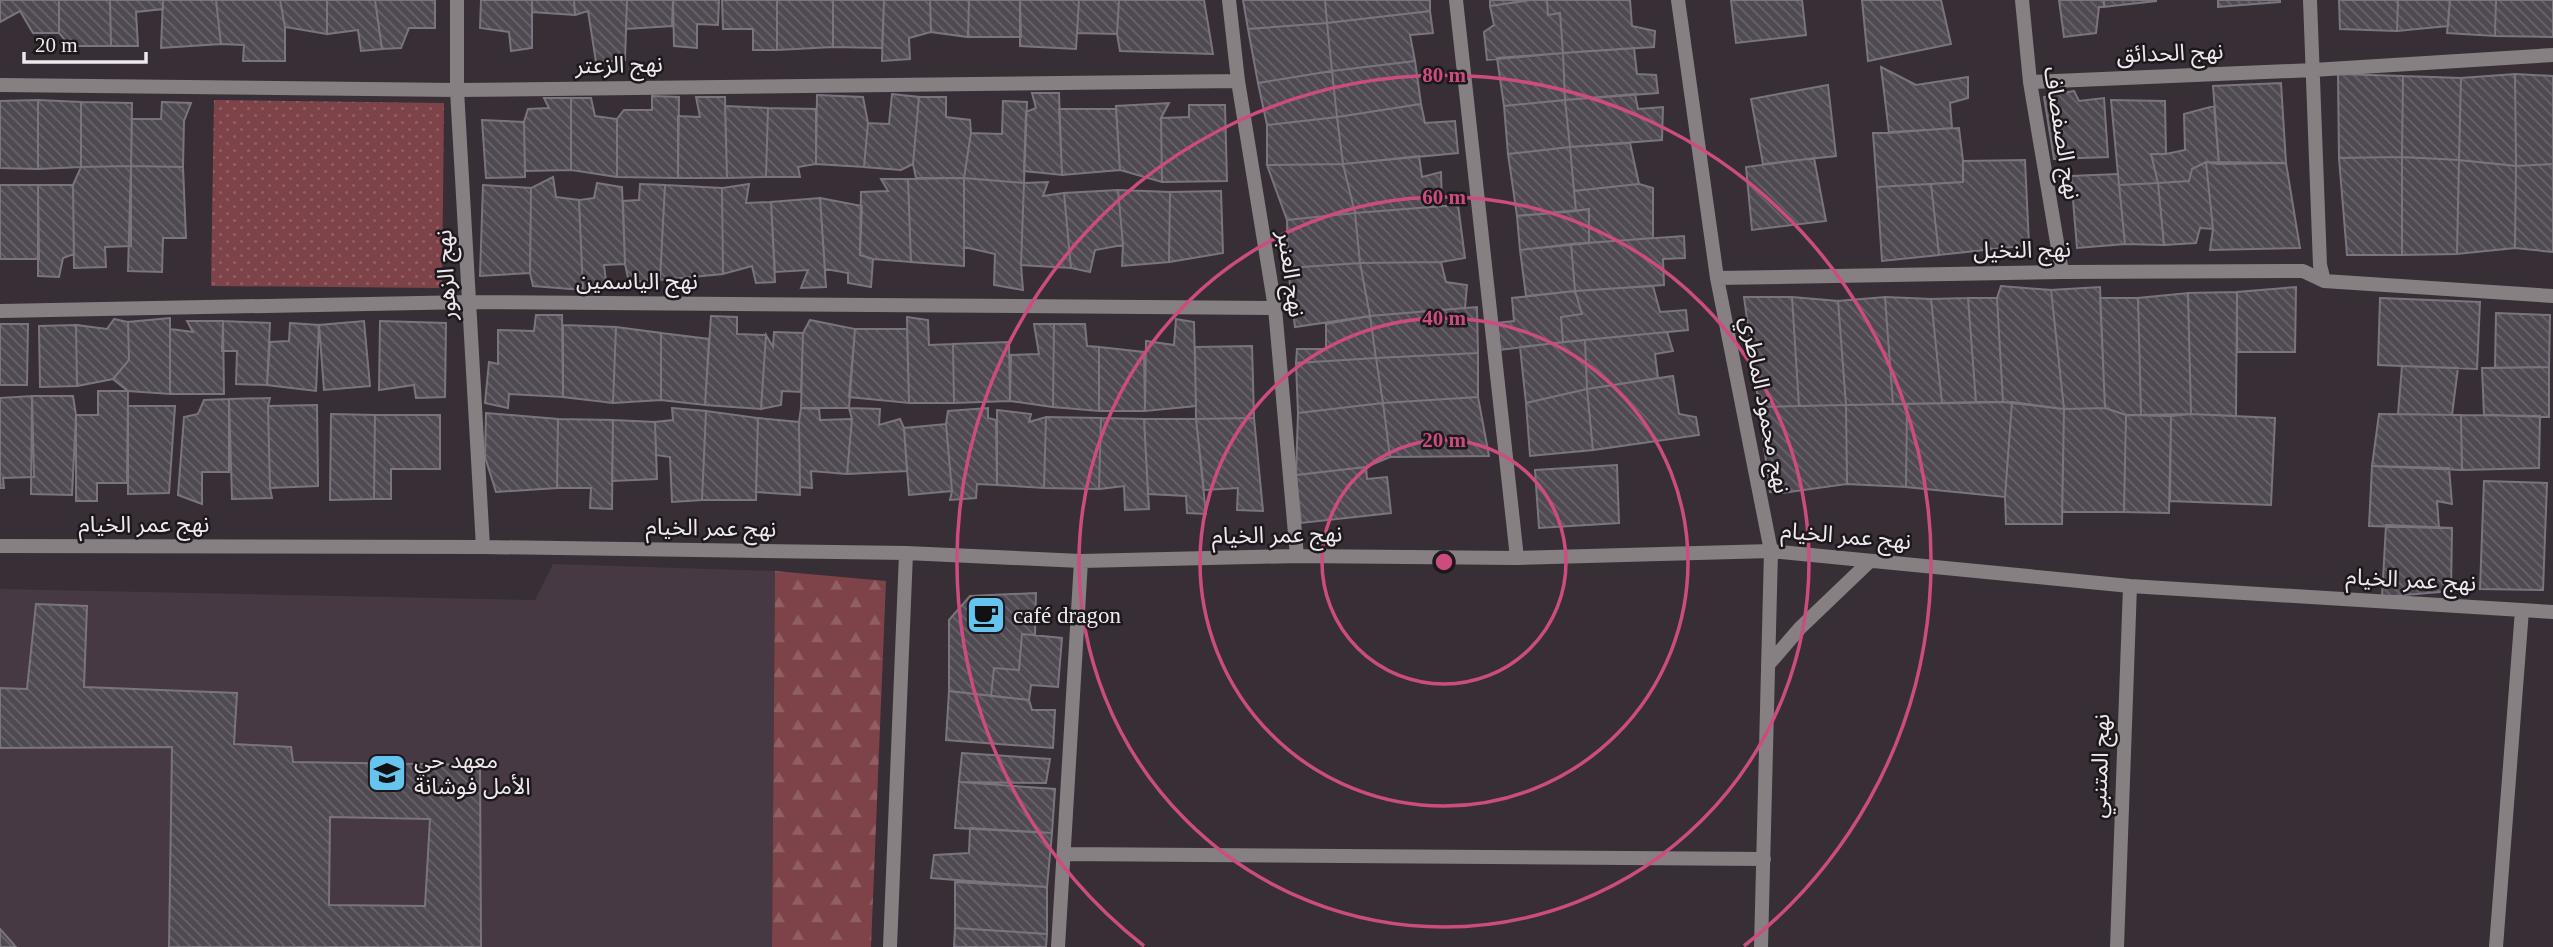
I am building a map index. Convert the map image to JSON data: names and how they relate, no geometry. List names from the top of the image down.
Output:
{
  "streets": {
    "street": [
      "نهج الحدائق",
      "نهج الزعتر",
      "نهج الصفصاف",
      "نهج النخيل",
      "نهج العنبر",
      "نهج الزهور",
      "نهج الياسمين",
      "نهج محمود الماطري",
      "نهج عمر الخيام",
      "نهج المتنبي"
    ]
  },
  "crossings": [
    ["نهج الحدائق", "نهج الصفصاف"],
    ["نهج الزعتر", "نهج العنبر"],
    ["نهج الزعتر", "نهج الزهور"],
    ["نهج الصفصاف", "نهج النخيل"],
    ["نهج النخيل", "نهج محمود الماطري"],
    ["نهج العنبر", "نهج الياسمين"],
    ["نهج العنبر", "نهج عمر الخيام"],
    ["نهج الزهور", "نهج الياسمين"],
    ["نهج الزهور", "نهج عمر الخيام"],
    ["نهج محمود الماطري", "نهج عمر الخيام"],
    ["نهج عمر الخيام", "نهج المتنبي"]
  ],
  "places": {
    "cafe": ["café dragon"],
    "school or university": ["معهد حي الأمل فوشانة"]
  },
  "scale_bar": "20 m",
  "rings": [
    "80 m",
    "60 m",
    "40 m",
    "20 m"
  ]
}
